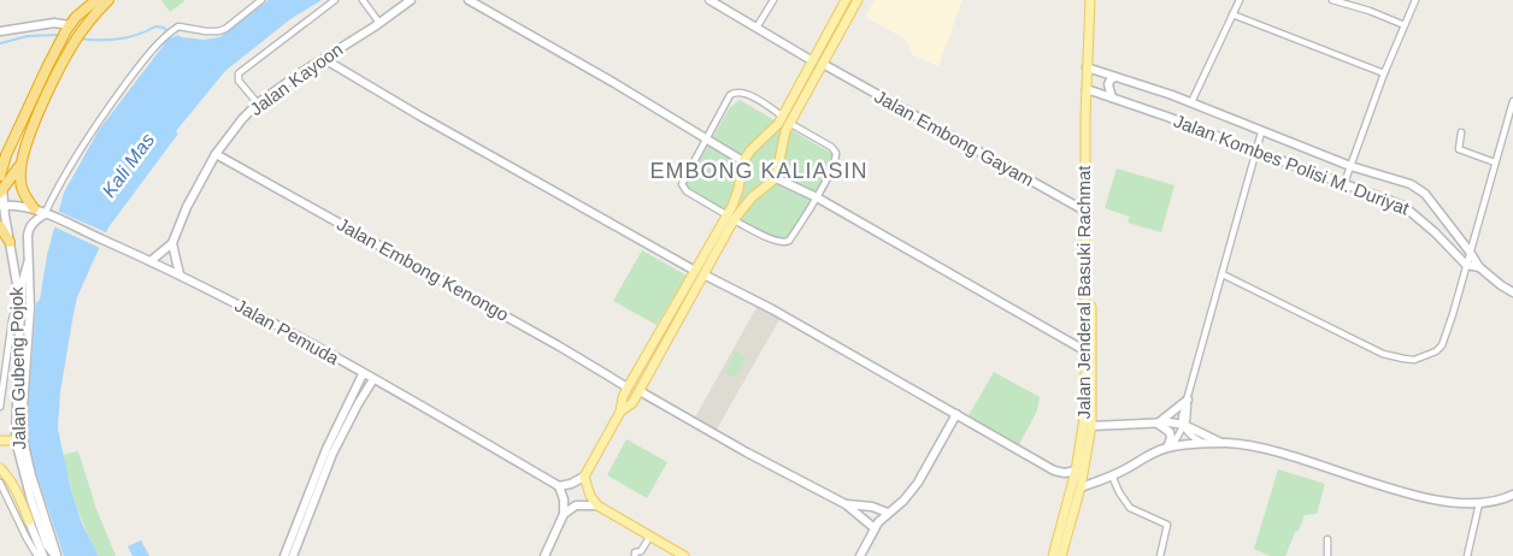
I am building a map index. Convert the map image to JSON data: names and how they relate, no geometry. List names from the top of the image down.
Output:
{
  "streets": {
    "main road": ["Jalan Jenderal Basuki Rachmat"],
    "street": [
      "Jalan Kayoon",
      "Jalan Embong Gayam",
      "Jalan Kombes Polisi M. Duriyat",
      "Jalan Embong Kenongo",
      "Jalan Pemuda",
      "Jalan Gubeng Pojok"
    ]
  },
  "crossings": [
    ["Jalan Kayoon", "Jalan Embong Kenongo"],
    ["Jalan Kayoon", "Jalan Pemuda"],
    ["Jalan Embong Gayam", "Jalan Jenderal Basuki Rachmat"],
    ["Jalan Kombes Polisi M. Duriyat", "Jalan Jenderal Basuki Rachmat"],
    ["Jalan Pemuda", "Jalan Gubeng Pojok"]
  ],
  "districts": ["EMBONG KALIASIN"],
  "water": ["Kali Mas"]
}
